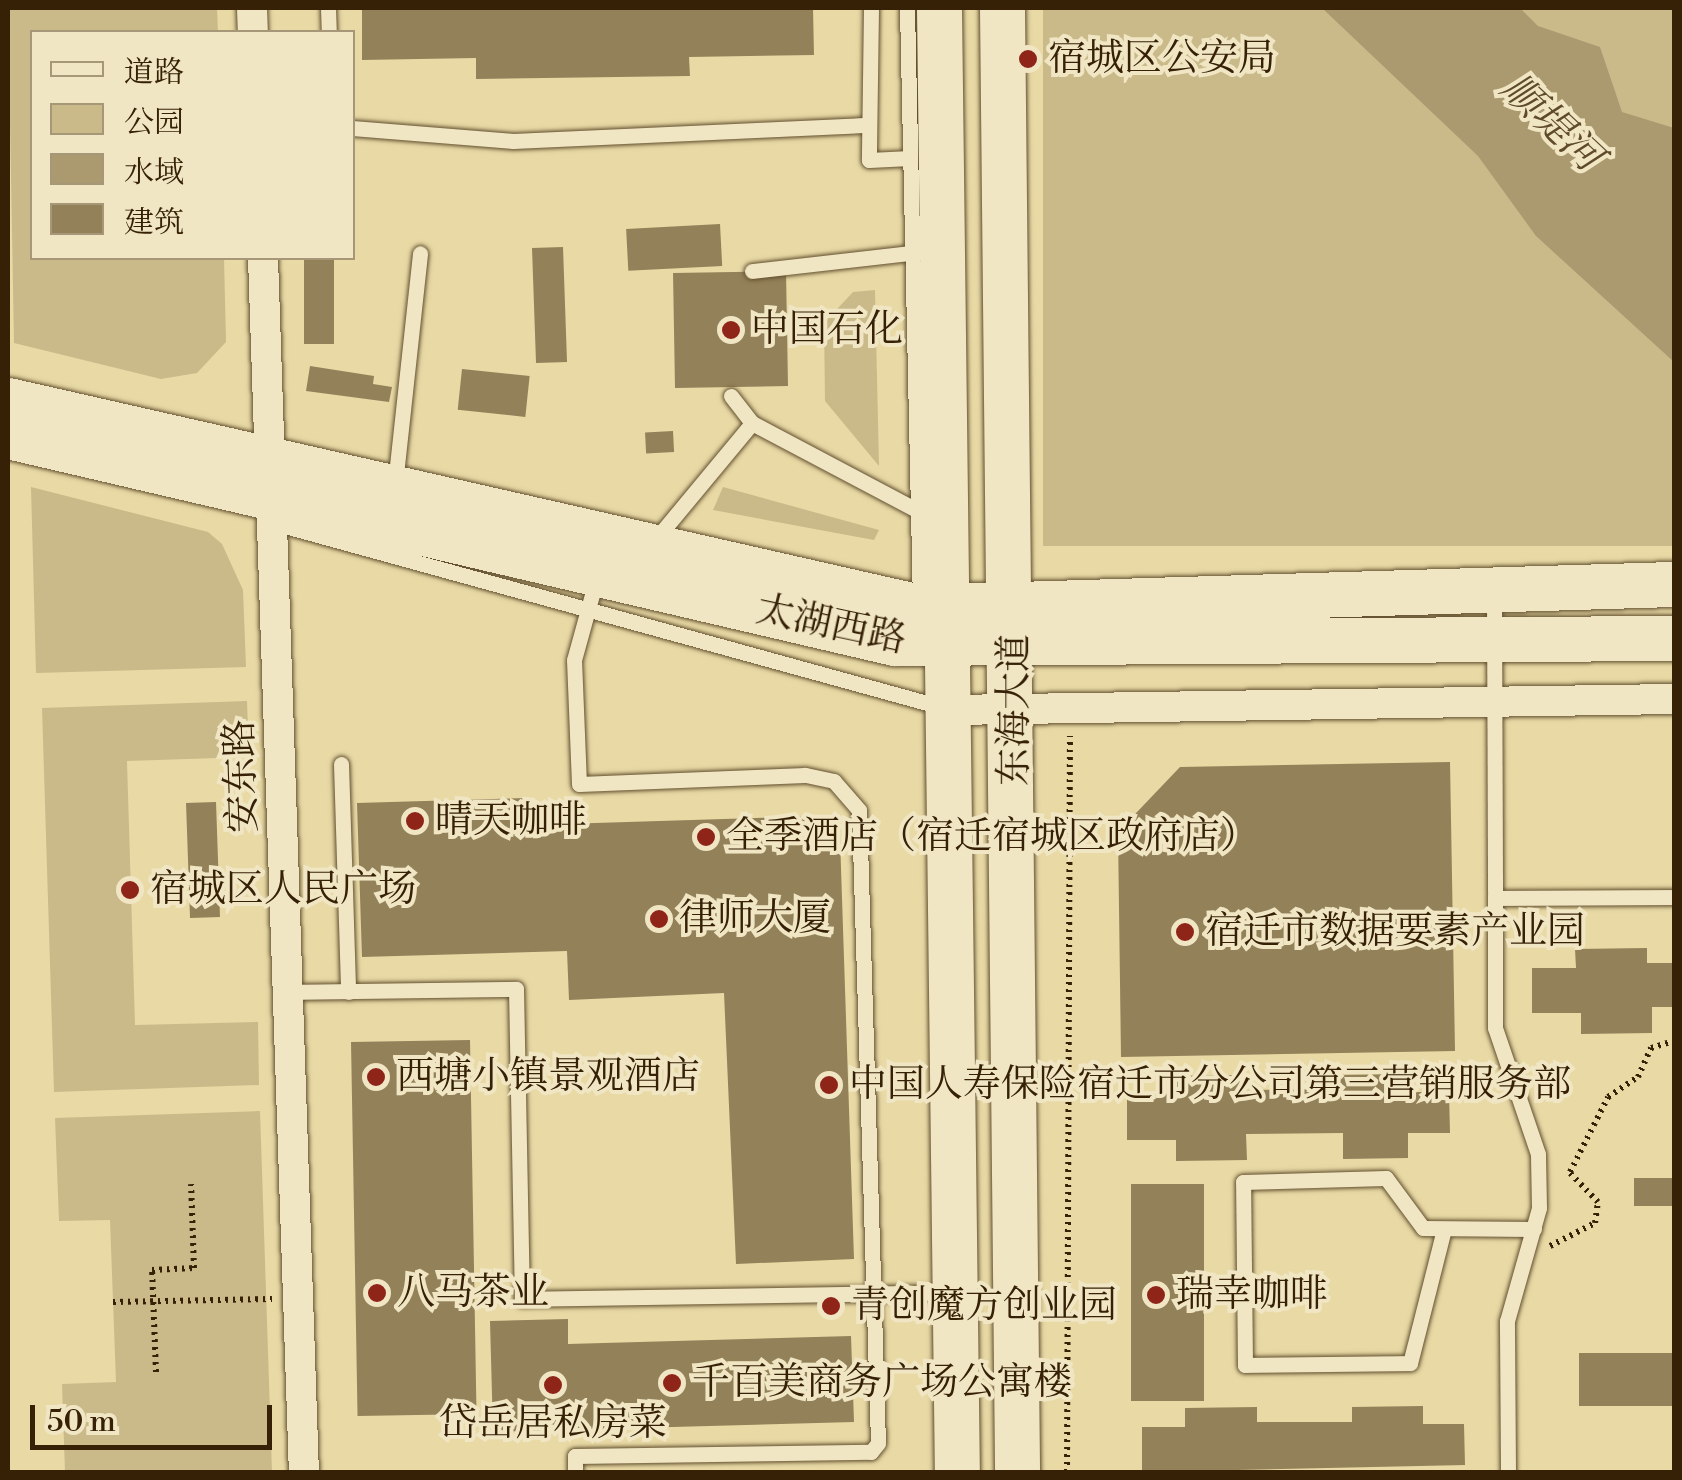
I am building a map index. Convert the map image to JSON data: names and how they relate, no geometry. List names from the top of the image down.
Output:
{
  "streets": {
    "street": ["太湖西路", "东海大道", "安东路"]
  },
  "crossings": [
    ["太湖西路", "东海大道"],
    ["太湖西路", "安东路"]
  ],
  "water": ["顺堤河"],
  "places": [
    "宿城区公安局",
    "中国石化",
    "晴天咖啡",
    "全季酒店（宿迁宿城区政府店）",
    "宿城区人民广场",
    "律师大厦",
    "宿迁市数据要素产业园",
    "西塘小镇景观酒店",
    "中国人寿保险宿迁市分公司第三营销服务部",
    "八马茶业",
    "瑞幸咖啡",
    "青创魔方创业园",
    "千百美商务广场公寓楼",
    "岱岳居私房菜"
  ],
  "legend": [
    "道路",
    "公园",
    "水域",
    "建筑"
  ],
  "scale_bar": "50 m"
}
